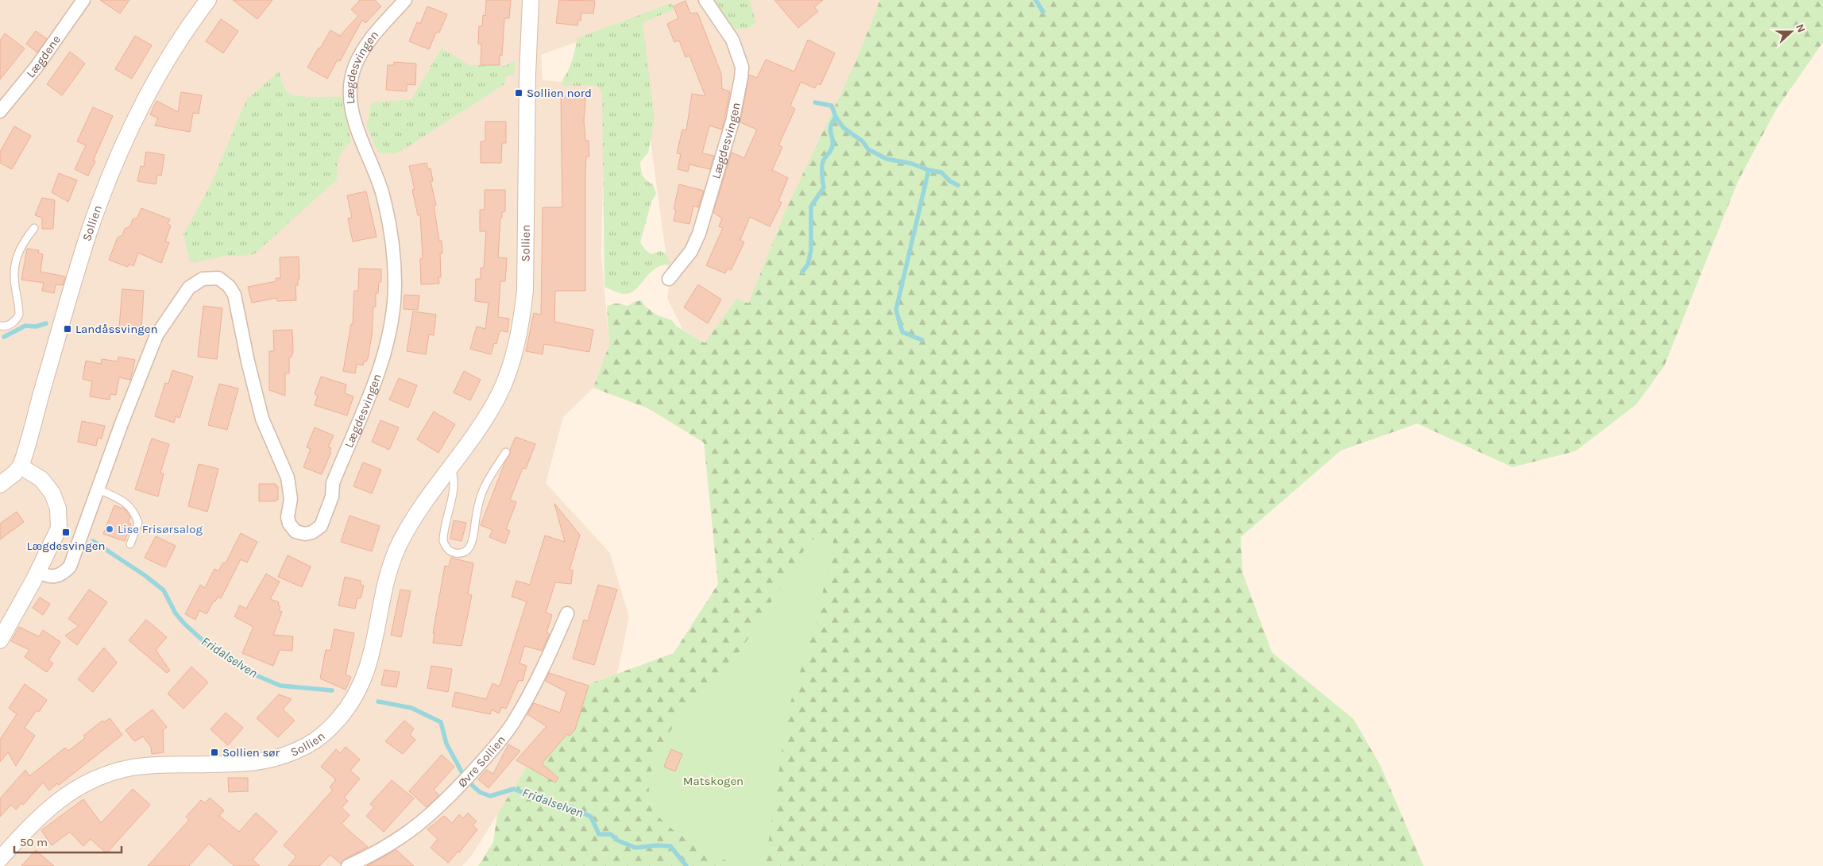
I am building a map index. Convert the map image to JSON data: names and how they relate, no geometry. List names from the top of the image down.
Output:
{
  "streets": {
    "street": [
      "Lægdene",
      "Lægdesvingen",
      "Sollien",
      "Øvre Sollien"
    ]
  },
  "water": ["Fridalselven"],
  "parks": ["Matskogen"],
  "places": {
    "transit": [
      "Sollien nord",
      "Landåssvingen",
      "Lægdesvingen",
      "Sollien sør"
    ],
    "other": ["Lise Frisørsalog"]
  },
  "scale_bar": "50 m",
  "north": "right"
}
